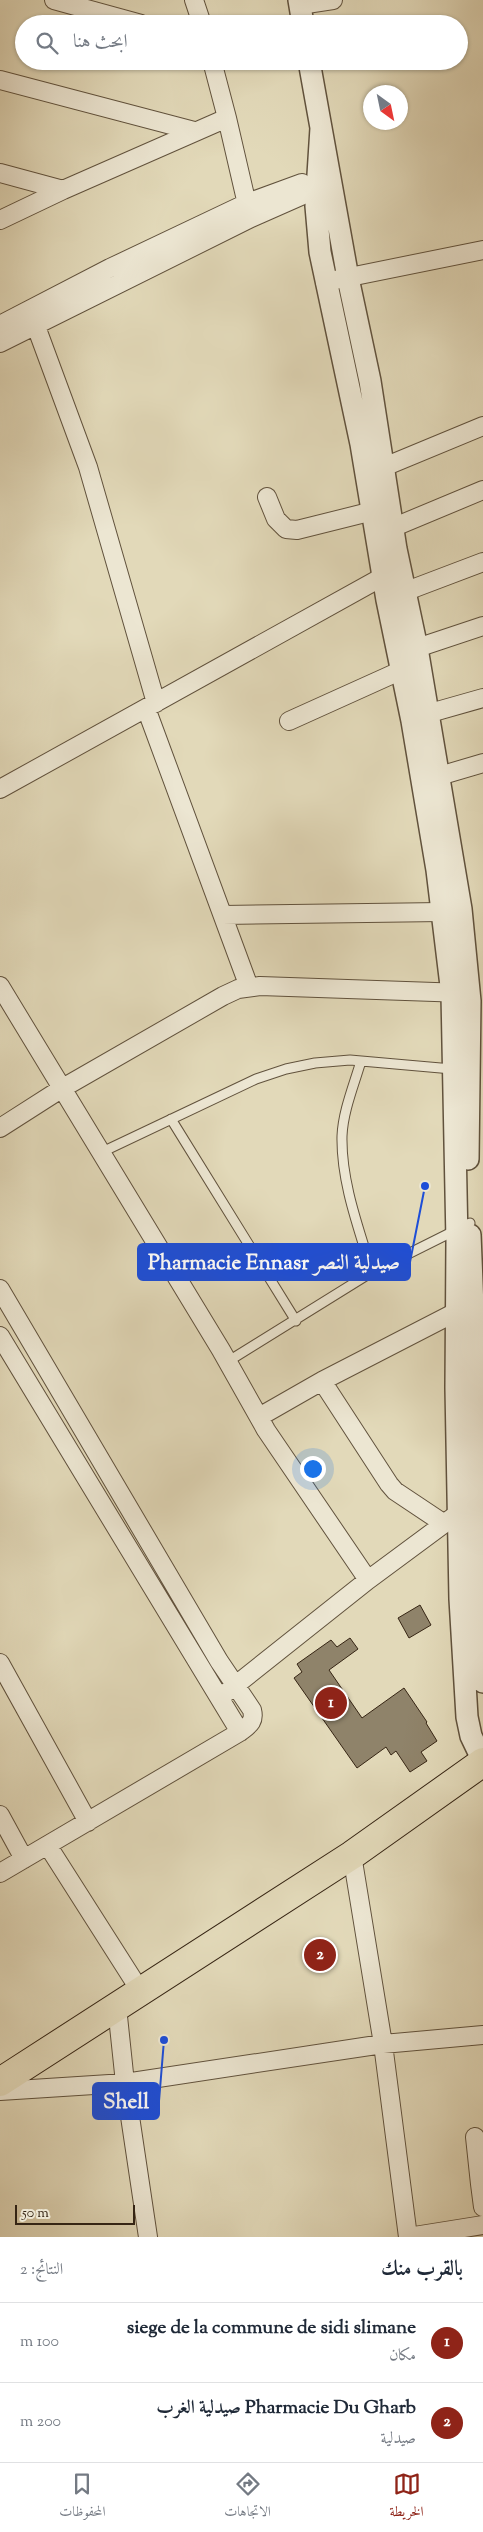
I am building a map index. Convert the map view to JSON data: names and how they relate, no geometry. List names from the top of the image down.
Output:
{
  "places": ["Pharmacie Ennasr صيدلية النصر", "Shell"],
  "scale_bar": "50 m",
  "north": "bottom right",
  "page": {
    "search": "ابحث هنا",
    "pins": ["1", "2"],
    "scale": "50 m",
    "heading": ["بالقرب منك", "النتائج: 2"],
    "list": [
      {
        "mark": "1",
        "name": "siege de la commune de sidi slimane",
        "note": "مكان",
        "value": "100 m"
      },
      {
        "mark": "2",
        "name": "Pharmacie Du Gharb صيدلية الغرب",
        "note": "صيدلية",
        "value": "200 m"
      }
    ],
    "nav": ["الخريطة", "الاتجاهات", "المحفوظات"]
  }
}
